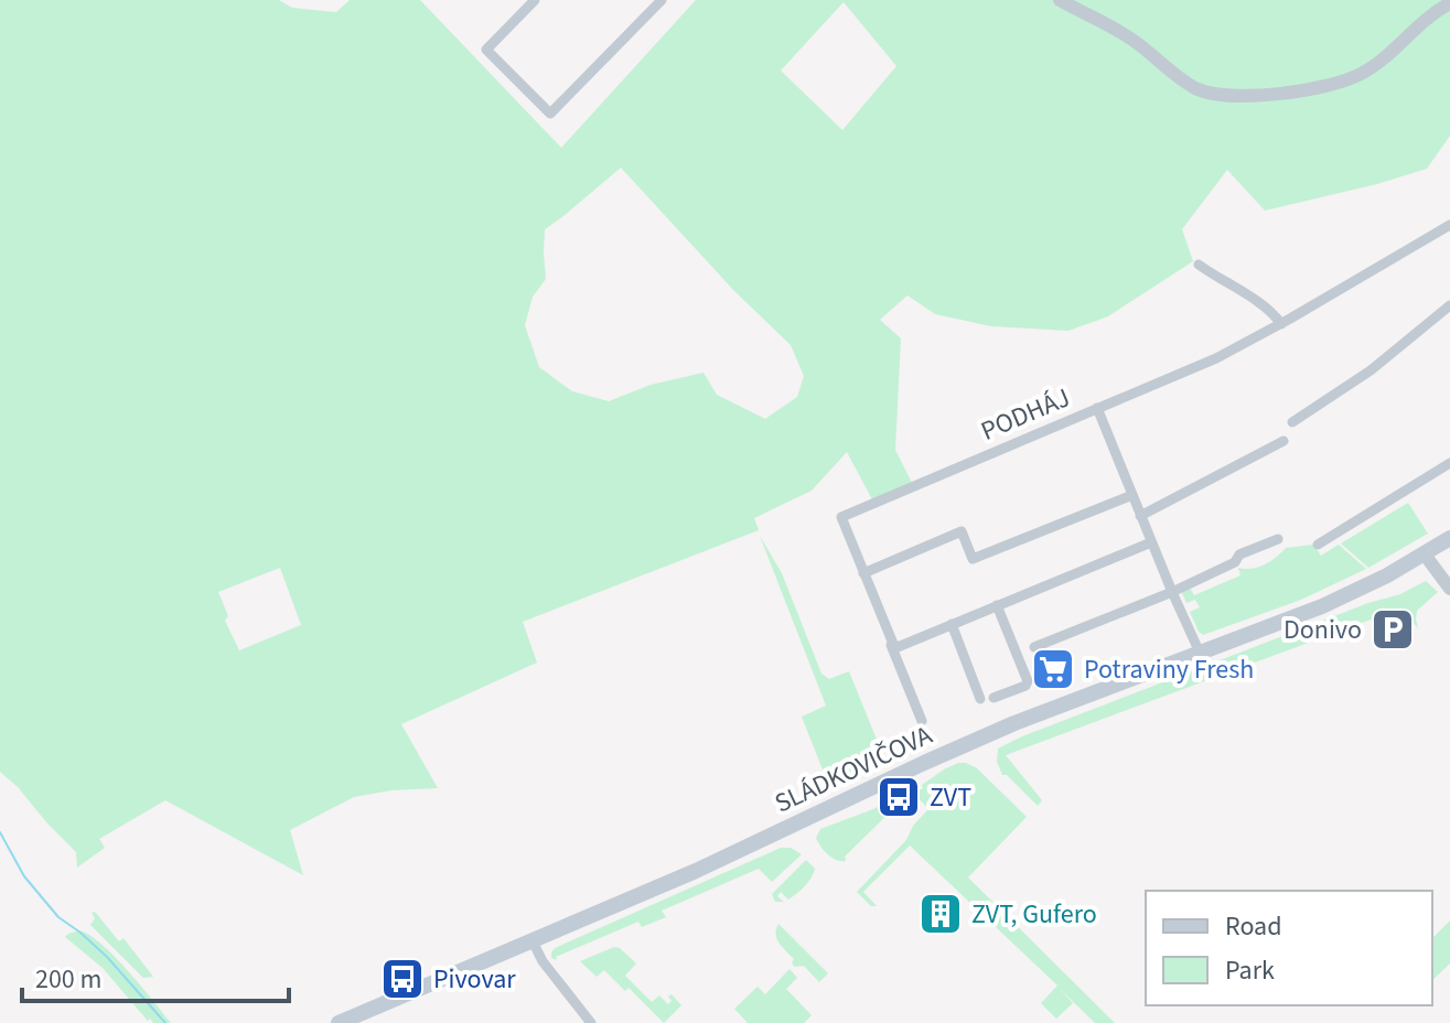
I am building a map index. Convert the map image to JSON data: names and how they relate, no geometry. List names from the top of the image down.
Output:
{
  "streets": {
    "main road": ["SLÁDKOVIČOVA"],
    "street": ["PODHÁJ"]
  },
  "places": {
    "parking": ["Donivo"],
    "supermarket": ["Potraviny Fresh"],
    "bus stop": ["ZVT", "Pivovar"],
    "building": ["ZVT, Gufero"]
  },
  "legend": ["Road", "Park"],
  "scale_bar": "200 m"
}
